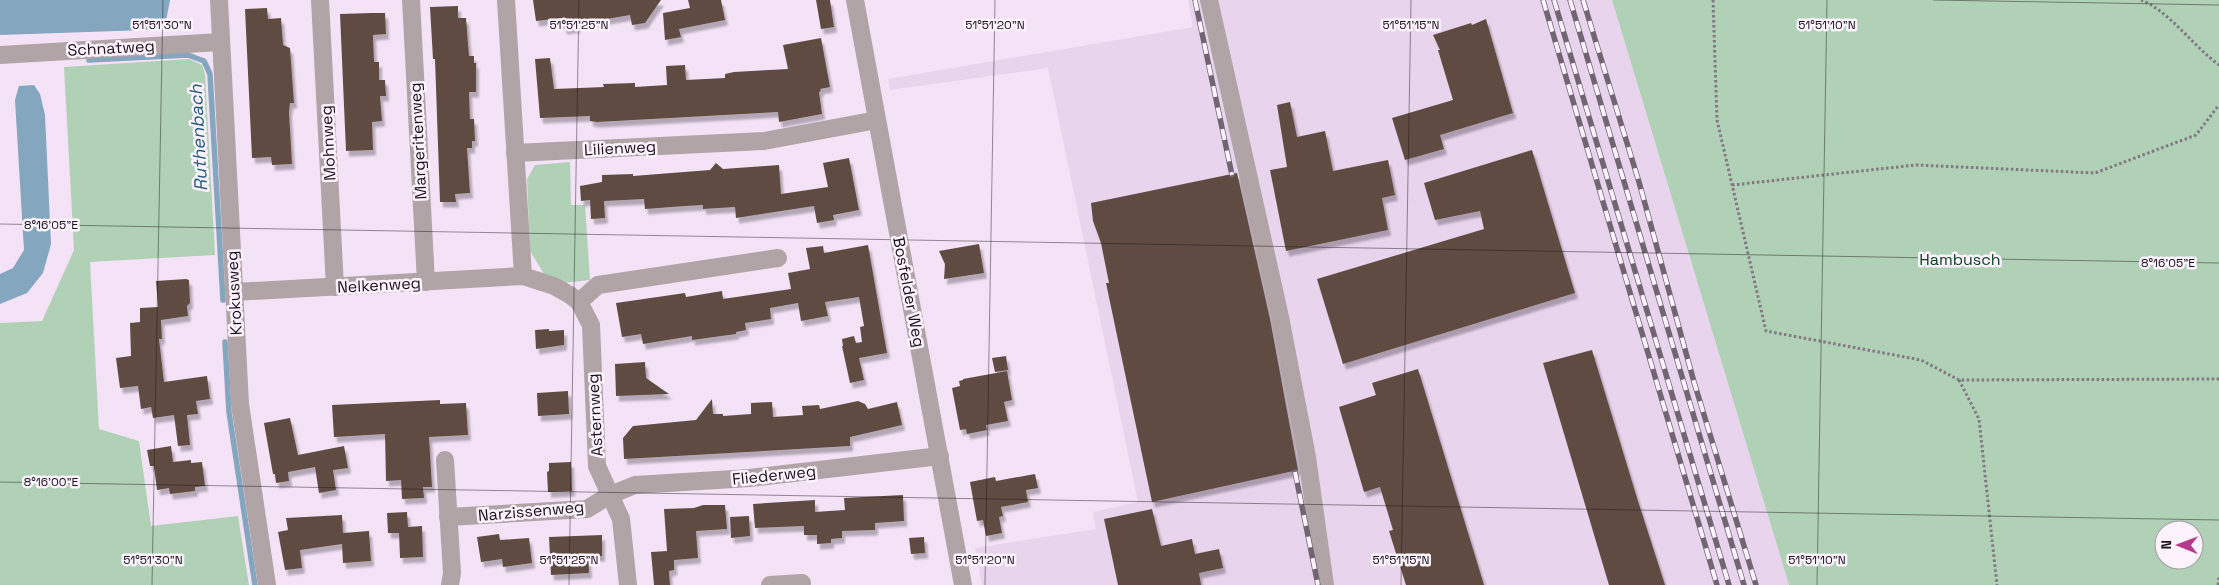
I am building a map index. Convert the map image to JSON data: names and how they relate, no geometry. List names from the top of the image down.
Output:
{
  "streets": {
    "street": [
      "Schnatweg",
      "Margeritenweg",
      "Mohnweg",
      "Lilienweg",
      "Nelkenweg",
      "Bosfelder Weg",
      "Krokusweg",
      "Asternweg",
      "Fliederweg",
      "Narzissenweg"
    ]
  },
  "crossings": [
    ["Schnatweg", "Krokusweg"],
    ["Margeritenweg", "Nelkenweg"],
    ["Mohnweg", "Nelkenweg"],
    ["Lilienweg", "Bosfelder Weg"],
    ["Nelkenweg", "Krokusweg"],
    ["Nelkenweg", "Asternweg"],
    ["Bosfelder Weg", "Fliederweg"],
    ["Asternweg", "Fliederweg"],
    ["Asternweg", "Narzissenweg"],
    ["Fliederweg", "Narzissenweg"]
  ],
  "water": ["Ruthenbach"],
  "parks": ["Hambusch"],
  "north": "left",
  "coordinates": [
    "51°51'30\"N",
    "51°51'25\"N",
    "51°51'20\"N",
    "51°51'15\"N",
    "51°51'10\"N",
    "8°16'05\"E",
    "8°16'00\"E"
  ]
}
